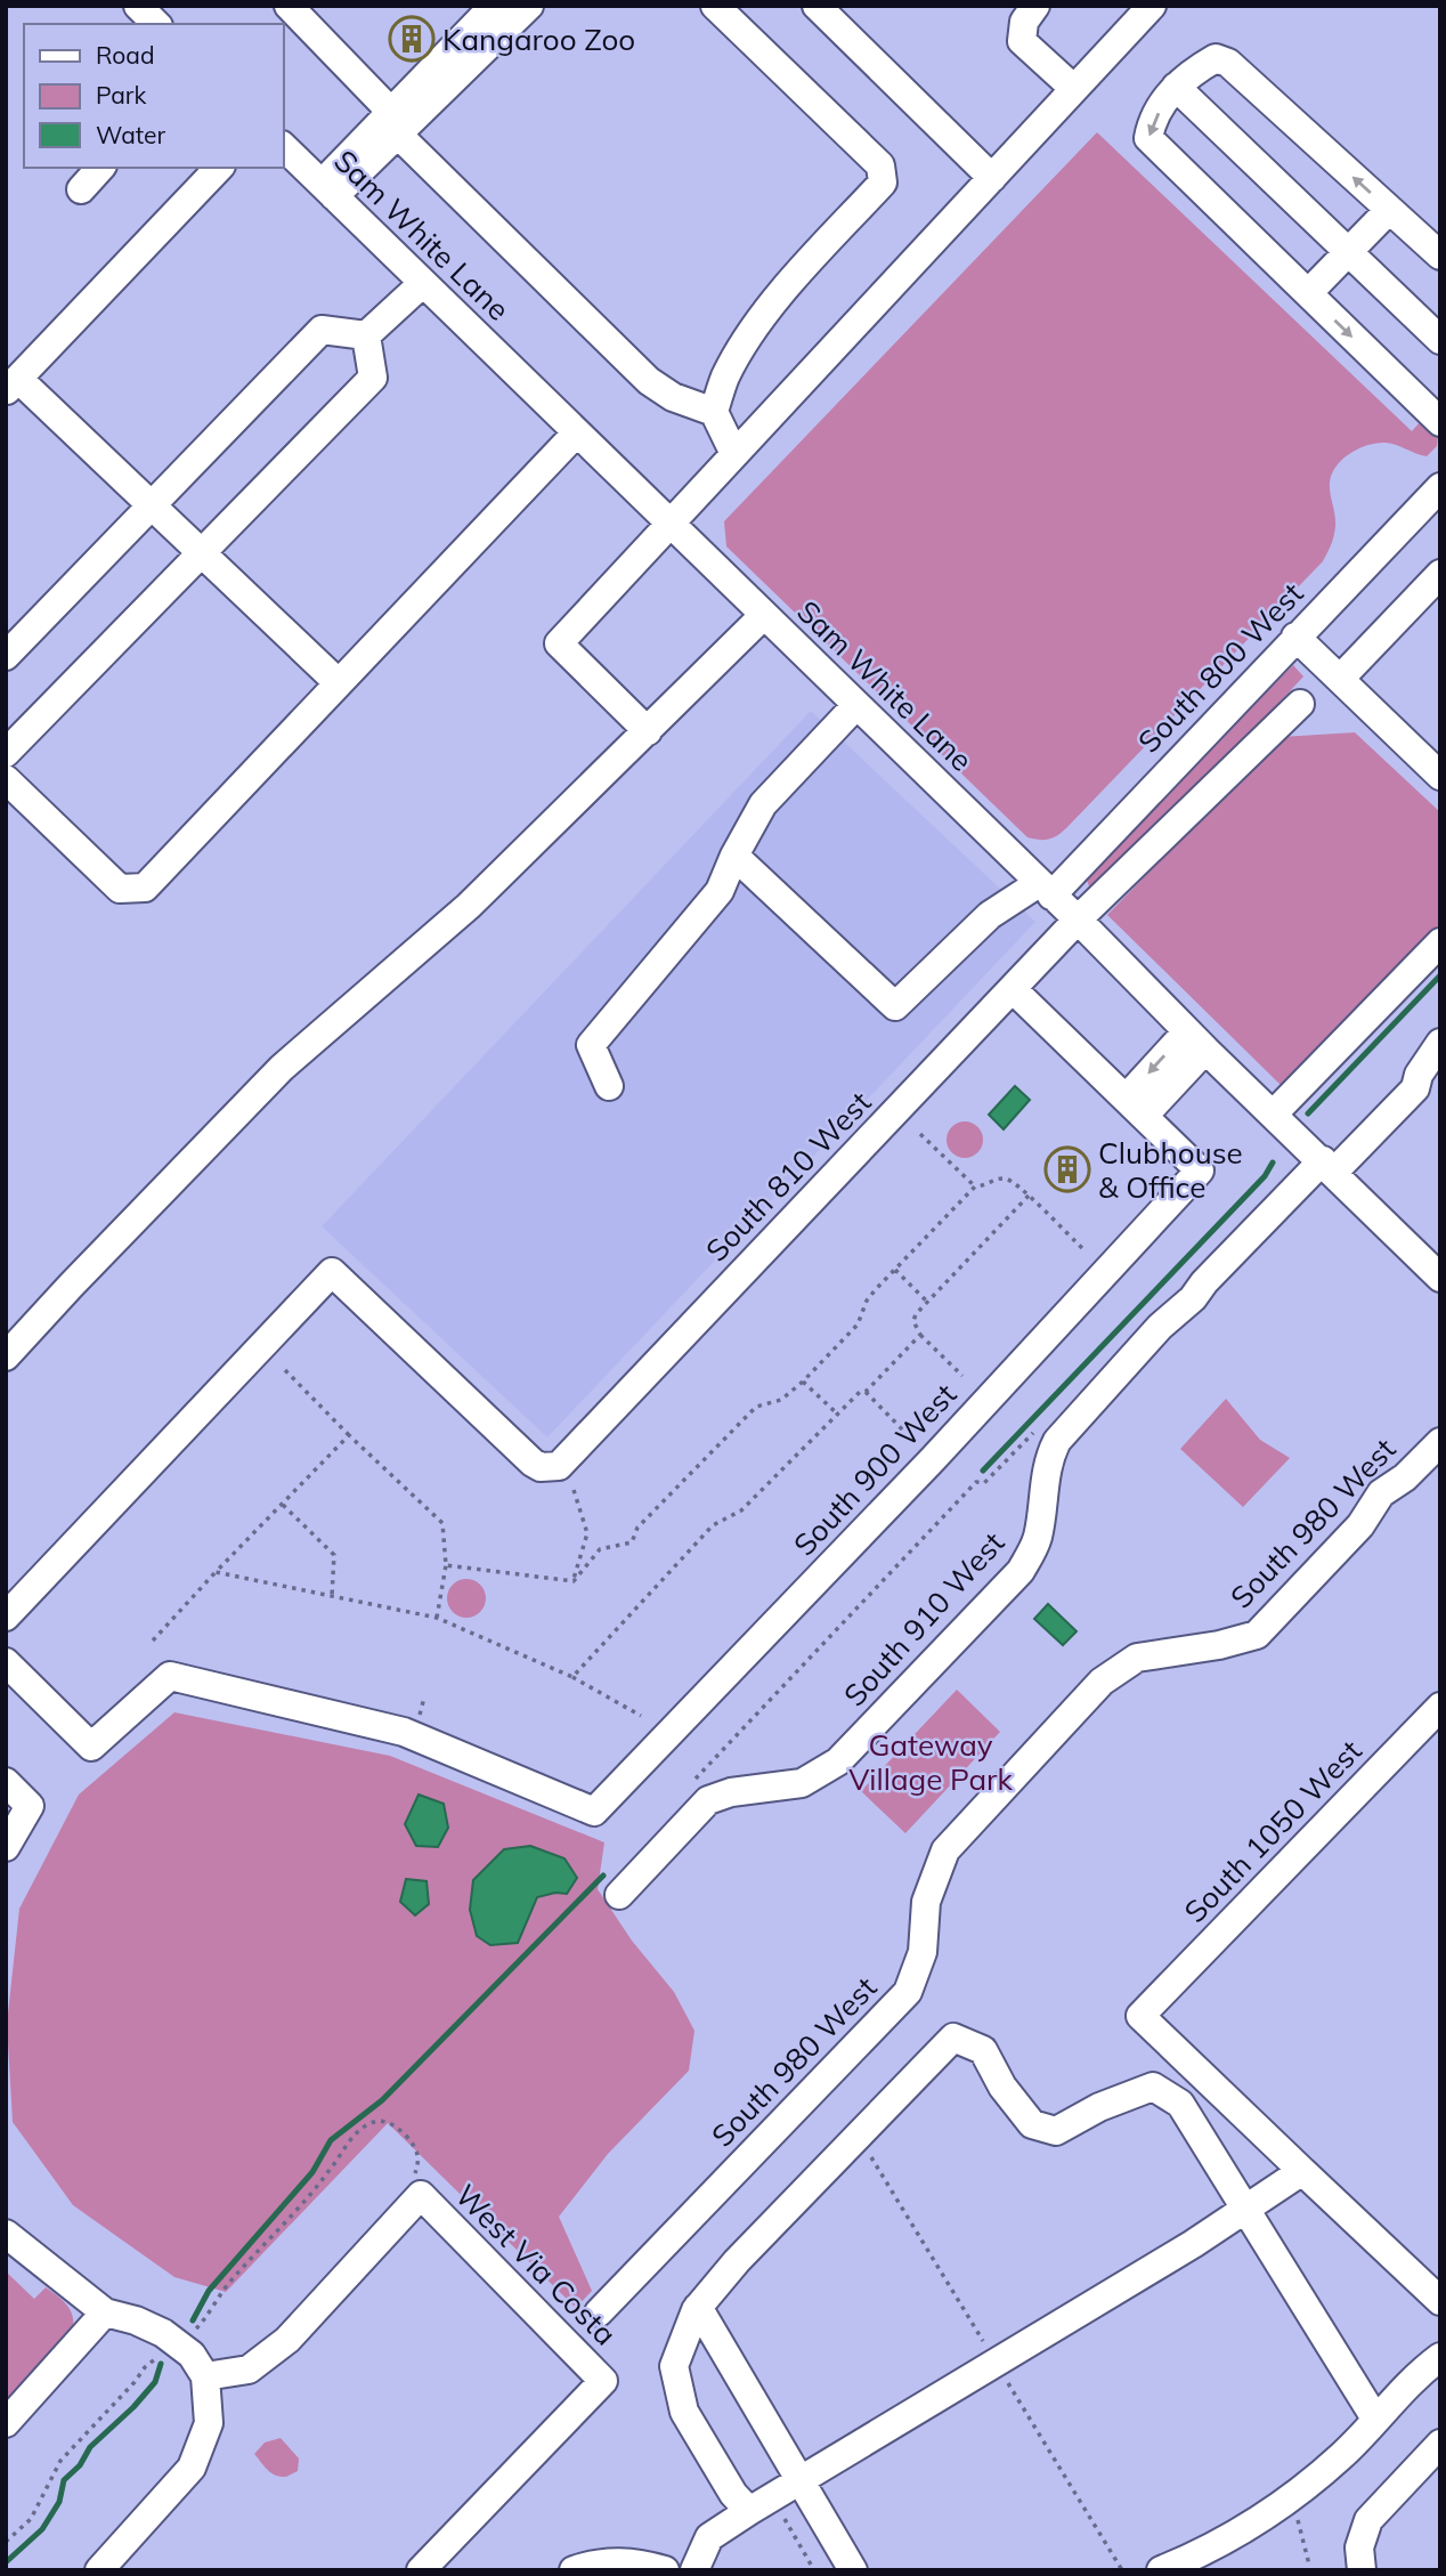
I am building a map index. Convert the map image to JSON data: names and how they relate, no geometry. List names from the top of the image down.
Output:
{
  "streets": {
    "street": [
      "Sam White Lane",
      "South 800 West",
      "South 810 West",
      "South 900 West",
      "South 980 West",
      "South 910 West",
      "South 1050 West",
      "West Via Costa"
    ]
  },
  "crossings": [
    ["Sam White Lane", "South 800 West"],
    ["Sam White Lane", "South 810 West"],
    ["Sam White Lane", "South 910 West"]
  ],
  "parks": ["Gateway Village Park"],
  "places": {
    "building": ["Kangaroo Zoo", "Clubhouse & Office"]
  },
  "legend": ["Road", "Park", "Water"]
}
